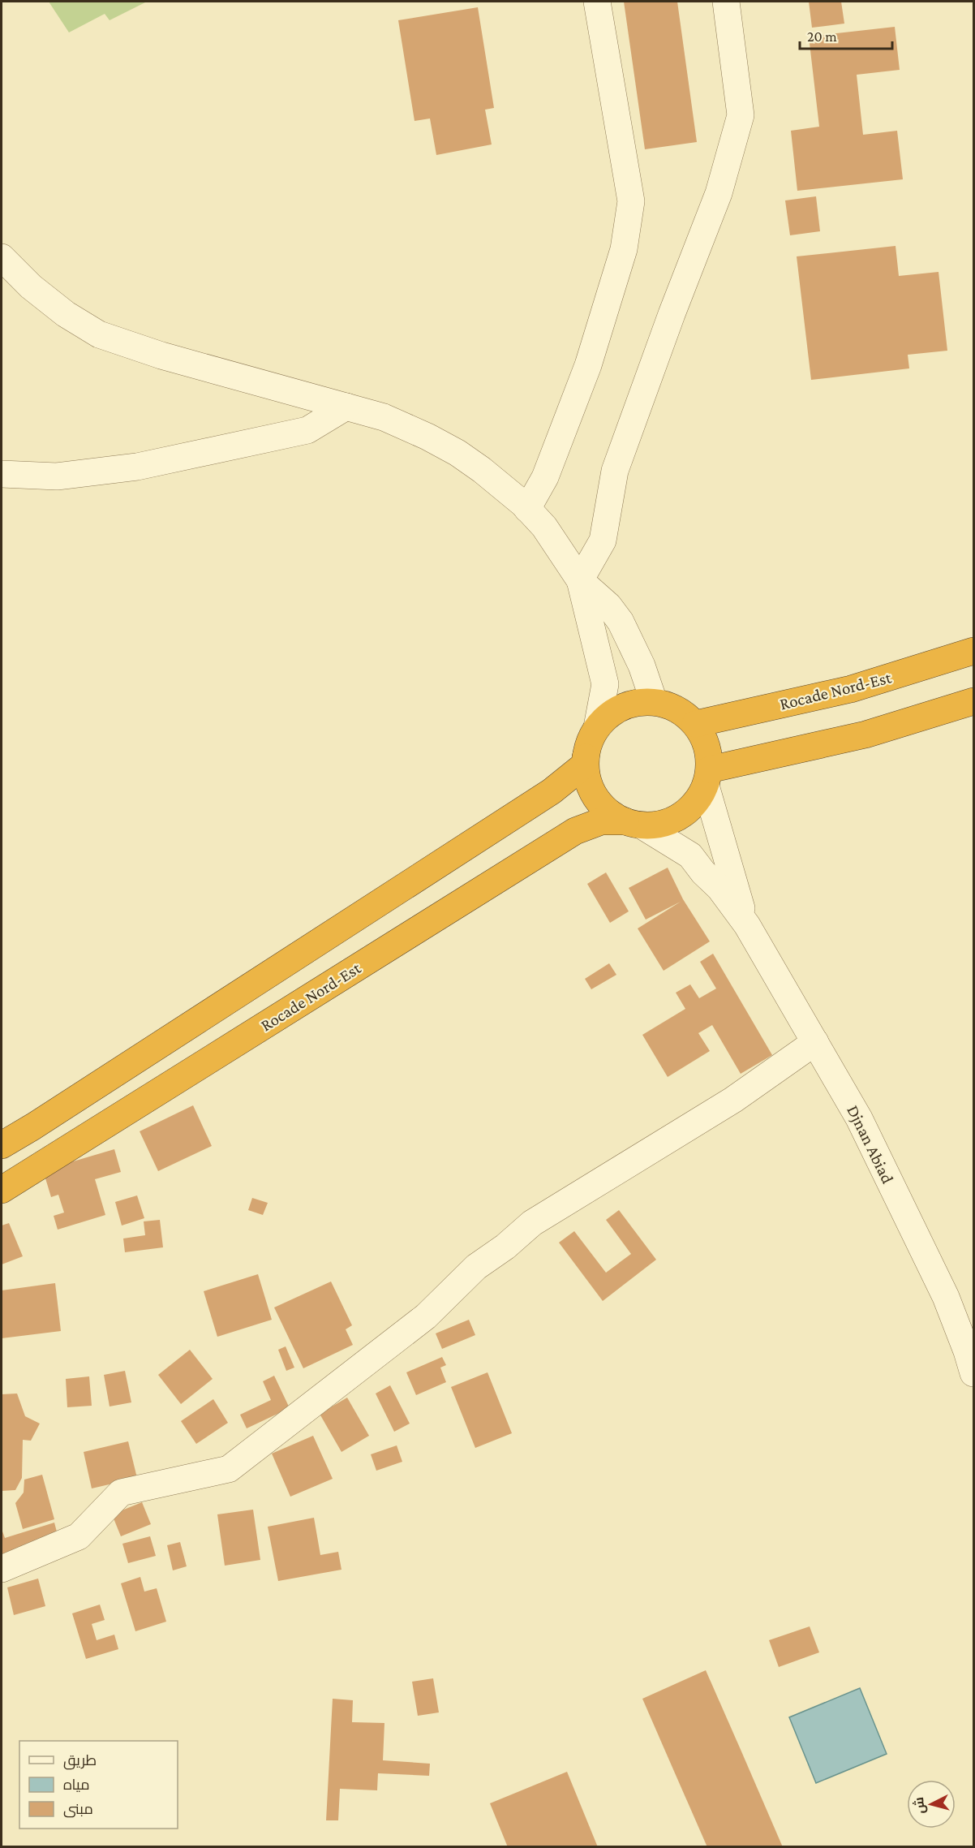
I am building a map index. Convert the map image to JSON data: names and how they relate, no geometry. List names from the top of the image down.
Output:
{
  "streets": {
    "highway": ["Rocade Nord-Est"],
    "street": ["Djnan Abiad"]
  },
  "legend": ["طريق", "مياه", "مبنى"],
  "scale_bar": "20 m",
  "north": "left"
}
